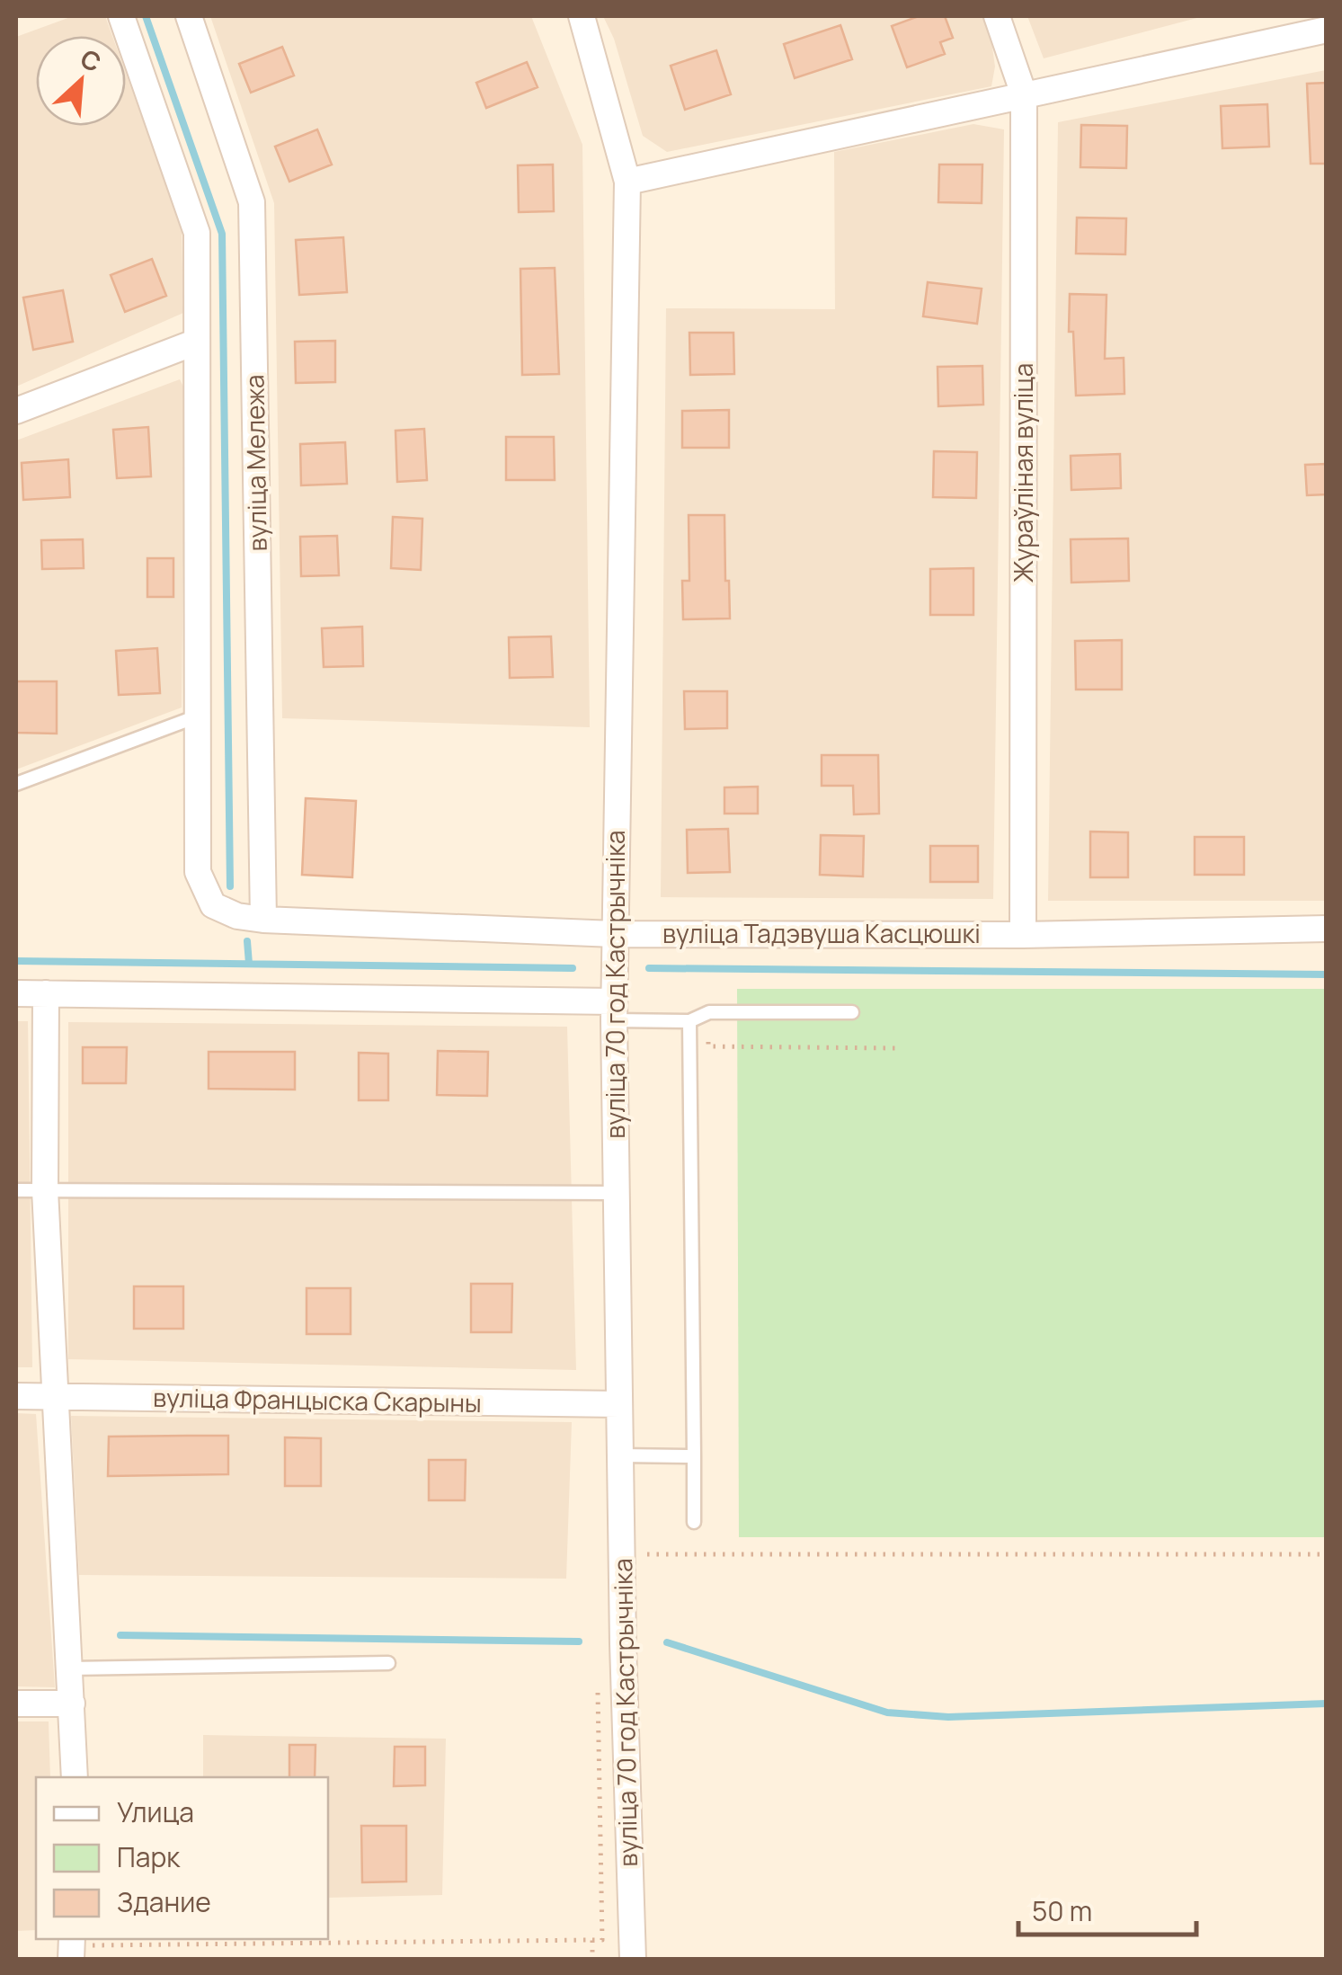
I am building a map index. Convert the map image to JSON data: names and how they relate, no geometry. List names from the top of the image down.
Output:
{
  "streets": {
    "street": [
      "вуліца Мележа",
      "Жураўліная вуліца",
      "вуліца Тадэвуша Касцюшкі",
      "вуліца 70 год Кастрычніка",
      "вуліца Францыска Скарыны"
    ]
  },
  "crossings": [
    ["вуліца Мележа", "вуліца Тадэвуша Касцюшкі"],
    ["Жураўліная вуліца", "вуліца Тадэвуша Касцюшкі"],
    ["вуліца Тадэвуша Касцюшкі", "вуліца 70 год Кастрычніка"],
    ["вуліца 70 год Кастрычніка", "вуліца Францыска Скарыны"]
  ],
  "legend": ["Улица", "Парк", "Здание"],
  "scale_bar": "50 m",
  "north": "top right"
}
